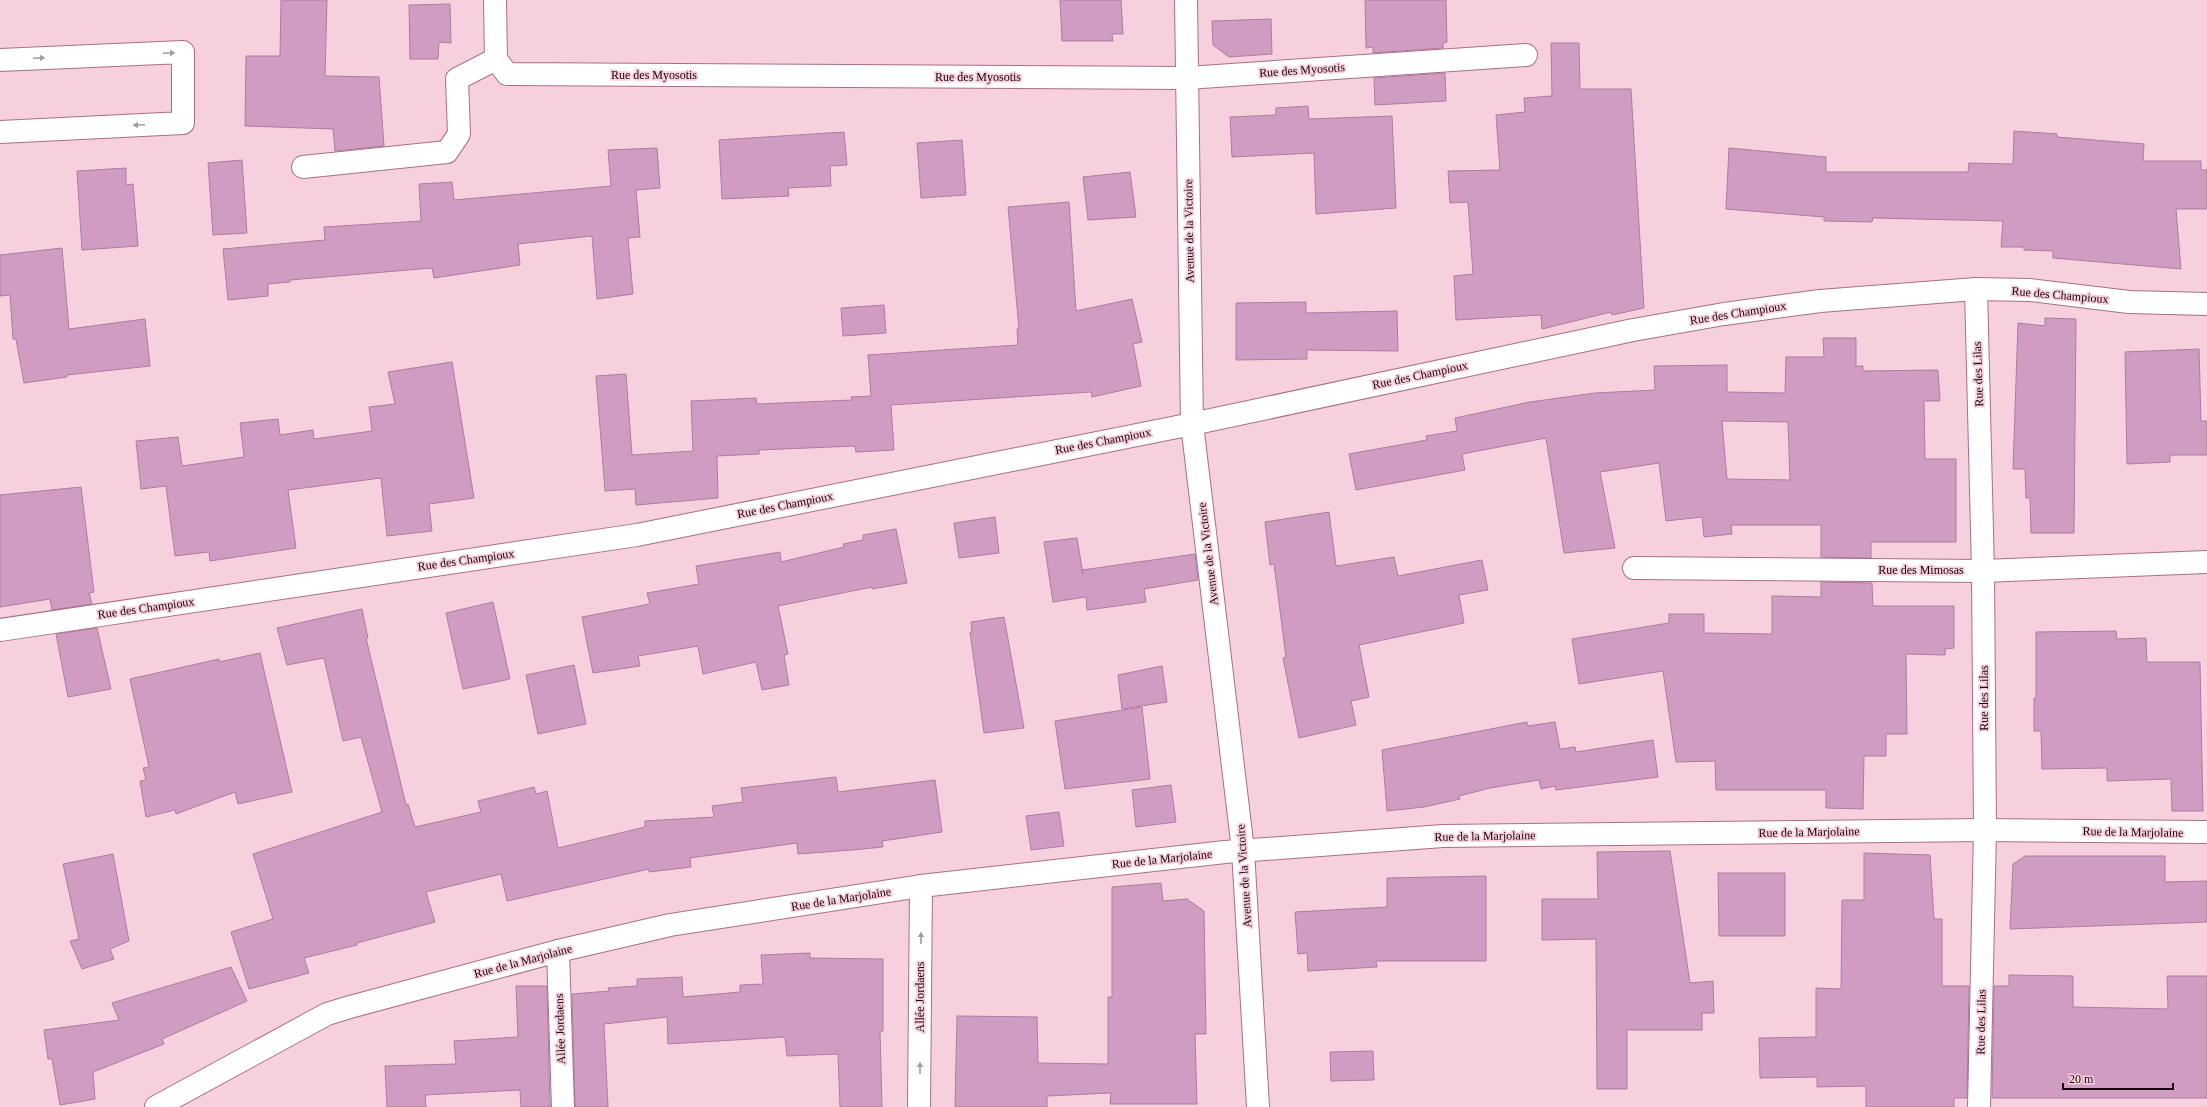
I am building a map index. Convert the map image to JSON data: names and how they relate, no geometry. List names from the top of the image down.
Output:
{
  "streets": {
    "street": [
      "Rue des Myosotis",
      "Avenue de la Victoire",
      "Rue des Champioux",
      "Rue des Lilas",
      "Rue des Mimosas",
      "Rue de la Marjolaine",
      "Allée Jordaens"
    ]
  },
  "crossings": [
    ["Rue des Myosotis", "Avenue de la Victoire"],
    ["Avenue de la Victoire", "Rue des Champioux"],
    ["Avenue de la Victoire", "Rue de la Marjolaine"],
    ["Rue des Champioux", "Rue des Lilas"],
    ["Rue des Lilas", "Rue des Mimosas"],
    ["Rue des Lilas", "Rue de la Marjolaine"],
    ["Rue de la Marjolaine", "Allée Jordaens"]
  ],
  "one_way": ["Allée Jordaens"],
  "scale_bar": "20 m"
}
